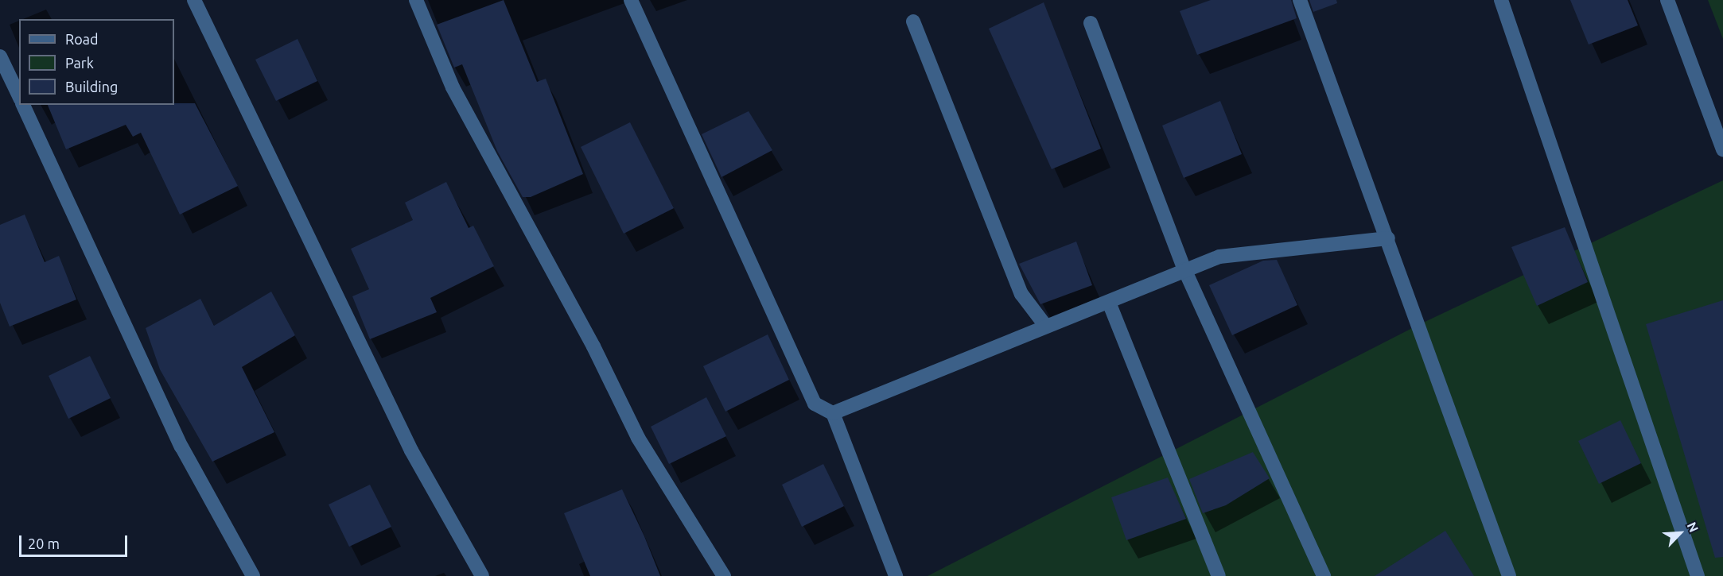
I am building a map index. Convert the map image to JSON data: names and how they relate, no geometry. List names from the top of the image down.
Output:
{
  "legend": ["Road", "Park", "Building"],
  "scale_bar": "20 m",
  "north": "top right"
}
